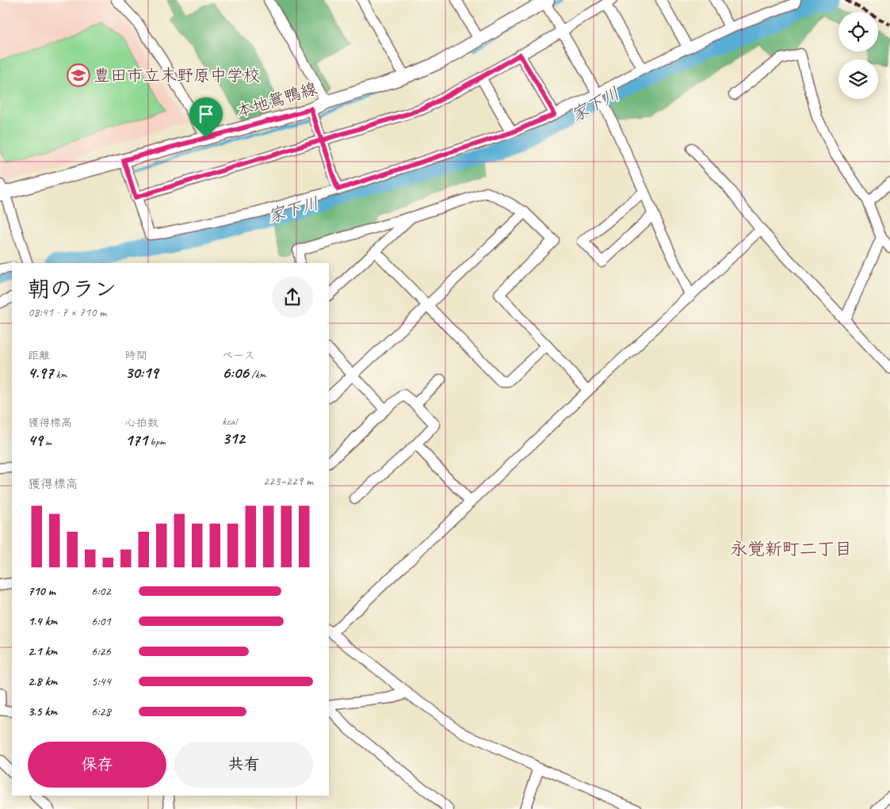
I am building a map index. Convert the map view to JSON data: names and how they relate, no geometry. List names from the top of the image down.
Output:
{
  "streets": {
    "main road": ["本地鴛鴨線"]
  },
  "districts": ["永覚新町二丁目"],
  "water": ["家下川"],
  "places": {
    "school or university": ["豊田市立末野原中学校"]
  },
  "page": {
    "heading": ["朝のラン", "08:41 · 7 × 710 m"],
    "stats": [
      ["距離", "4.97 km"],
      ["時間", "30:19"],
      ["ペース", "6:06 /km"],
      ["獲得標高", "49 m"],
      ["心拍数", "171 bpm"],
      ["kcal", "312"]
    ],
    "chart": ["獲得標高", "223–229 m"],
    "list": [
      {
        "name": "710 m",
        "note": "6:02"
      },
      {
        "name": "1.4 km",
        "note": "6:01"
      },
      {
        "name": "2.1 km",
        "note": "6:26"
      },
      {
        "name": "2.8 km",
        "note": "5:44"
      },
      {
        "name": "3.5 km",
        "note": "6:28"
      }
    ],
    "buttons": ["保存", "共有"]
  }
}
